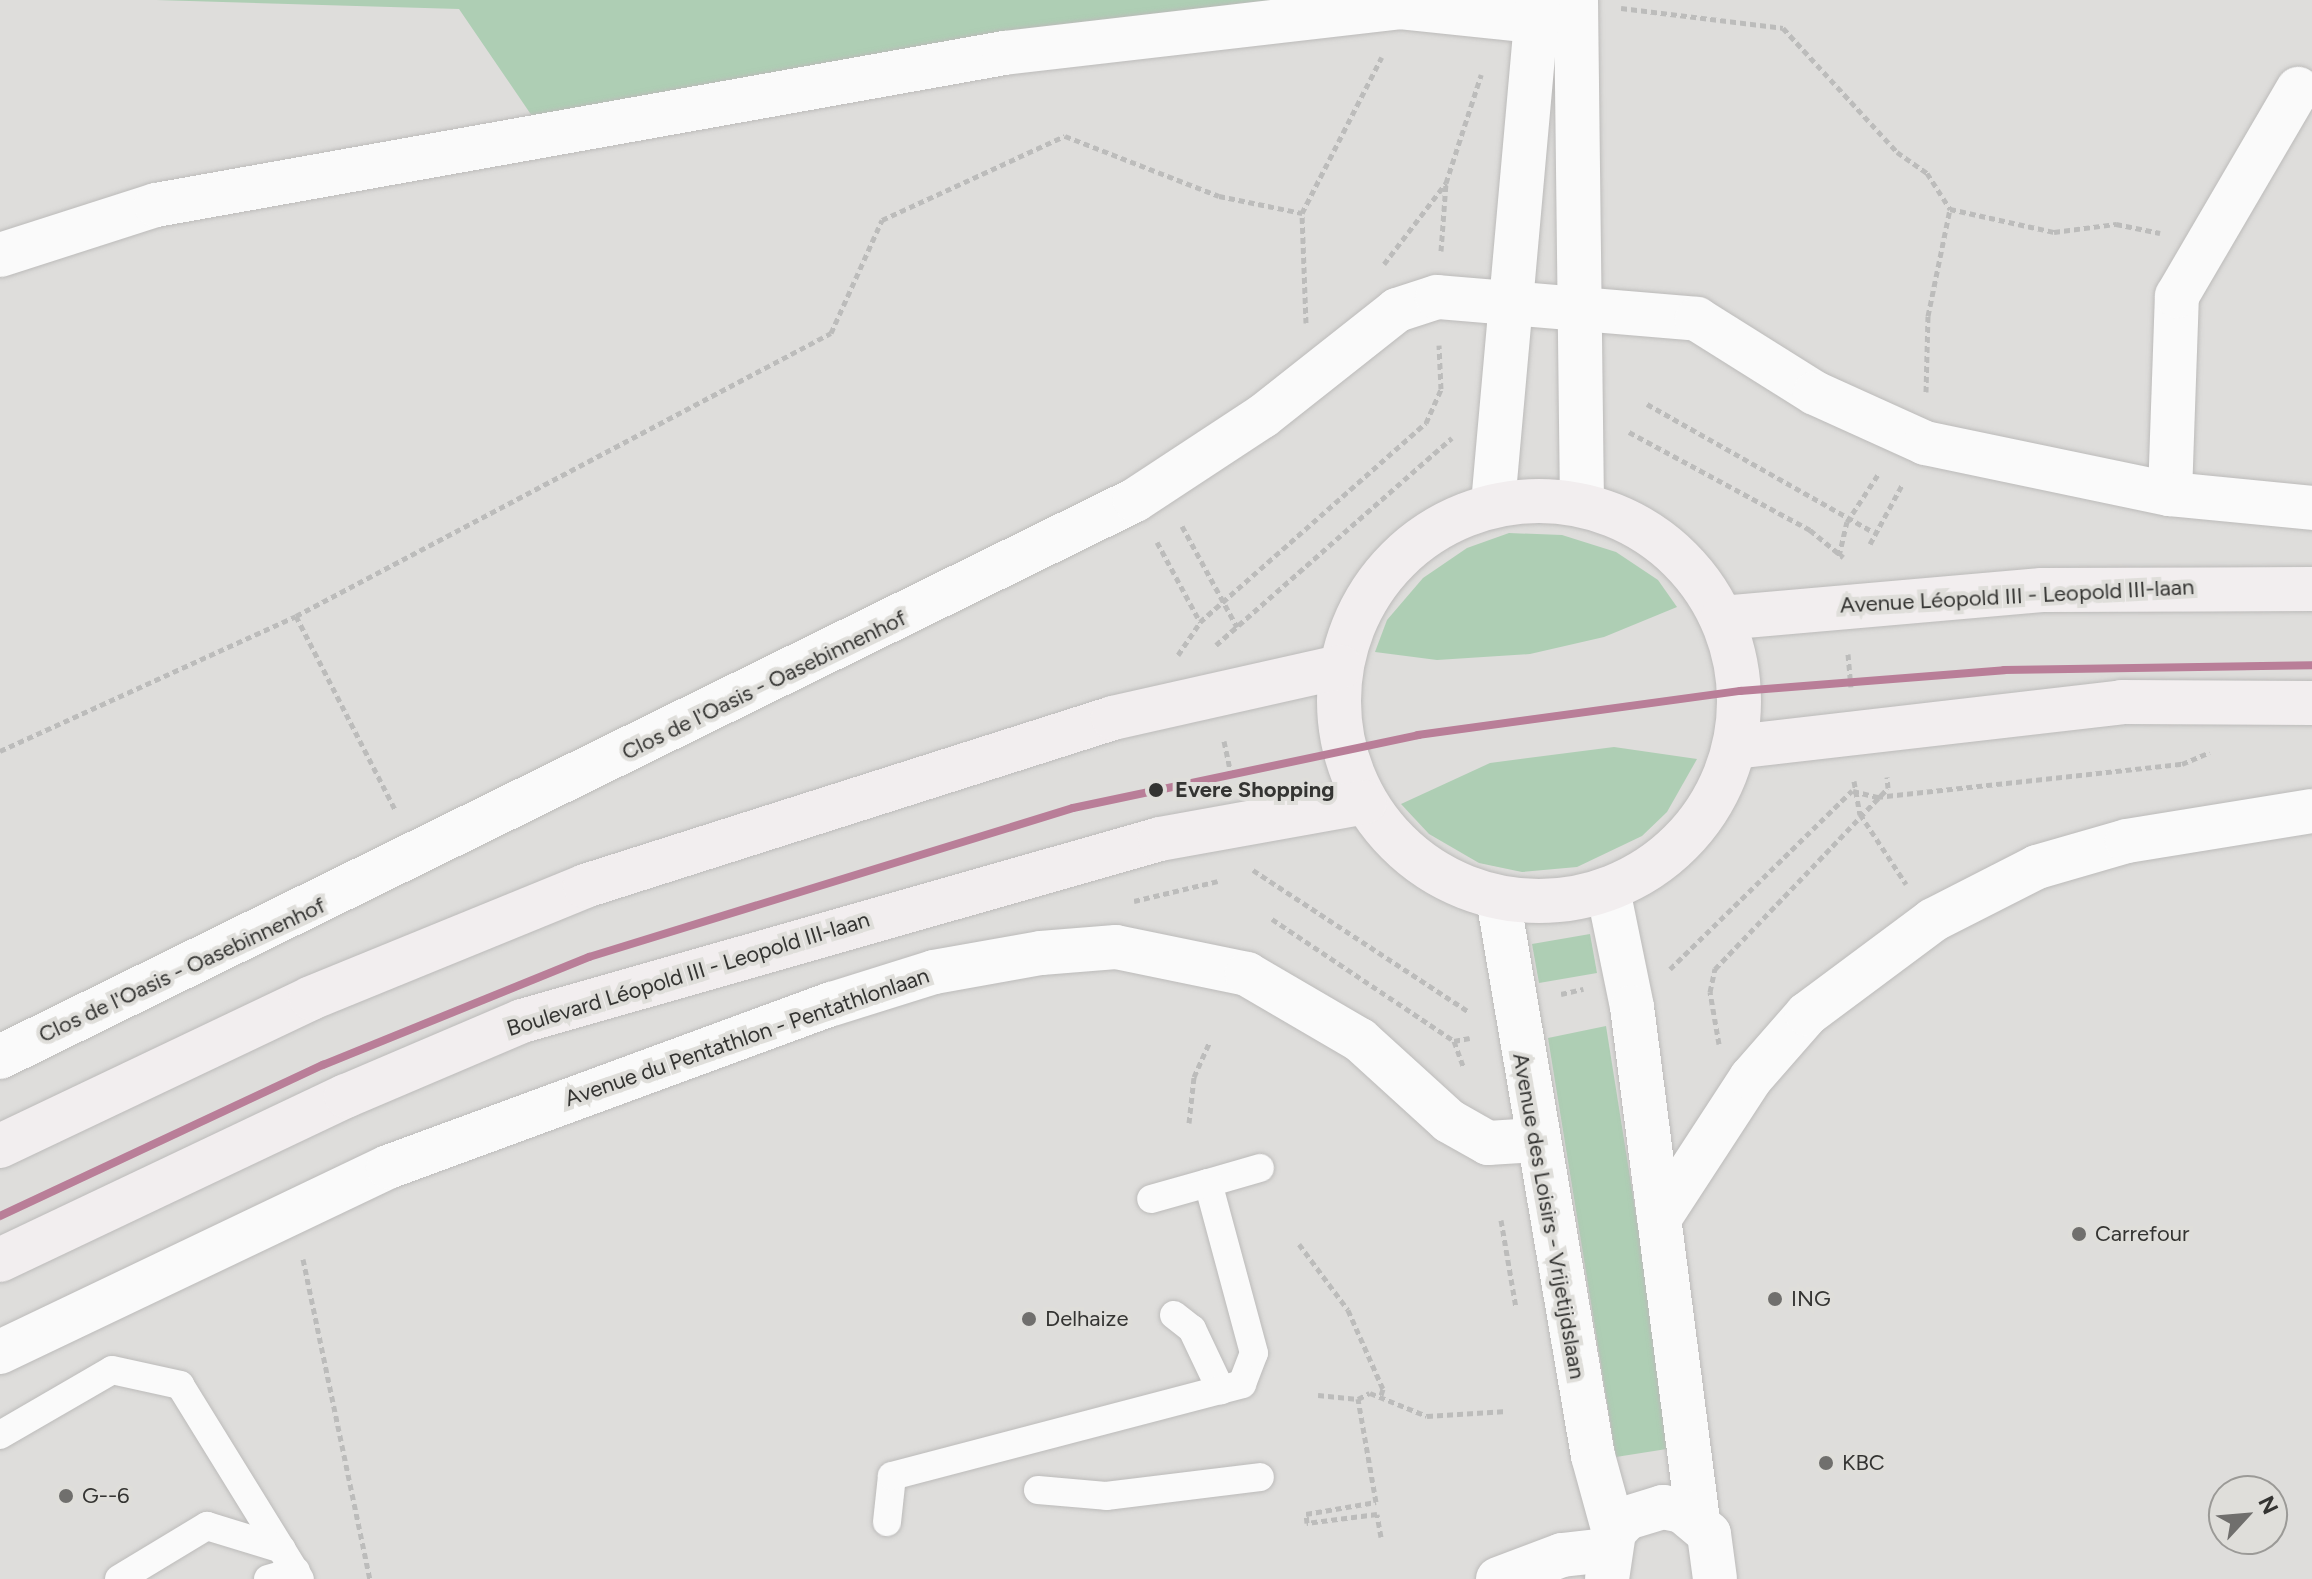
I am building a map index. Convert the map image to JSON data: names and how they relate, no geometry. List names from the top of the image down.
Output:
{
  "streets": {
    "main road": ["Avenue Léopold III - Leopold III-laan", "Boulevard Léopold III - Leopold III-laan"],
    "street": ["Clos de l'Oasis - Oasebinnenhof", "Avenue du Pentathlon - Pentathlonlaan", "Avenue des Loisirs - Vrijetijdslaan"]
  },
  "crossings": [
    ["Avenue du Pentathlon - Pentathlonlaan", "Avenue des Loisirs - Vrijetijdslaan"]
  ],
  "places": [
    "Evere Shopping",
    "Carrefour",
    "ING",
    "Delhaize",
    "KBC",
    "G--6"
  ],
  "north": "top right"
}
